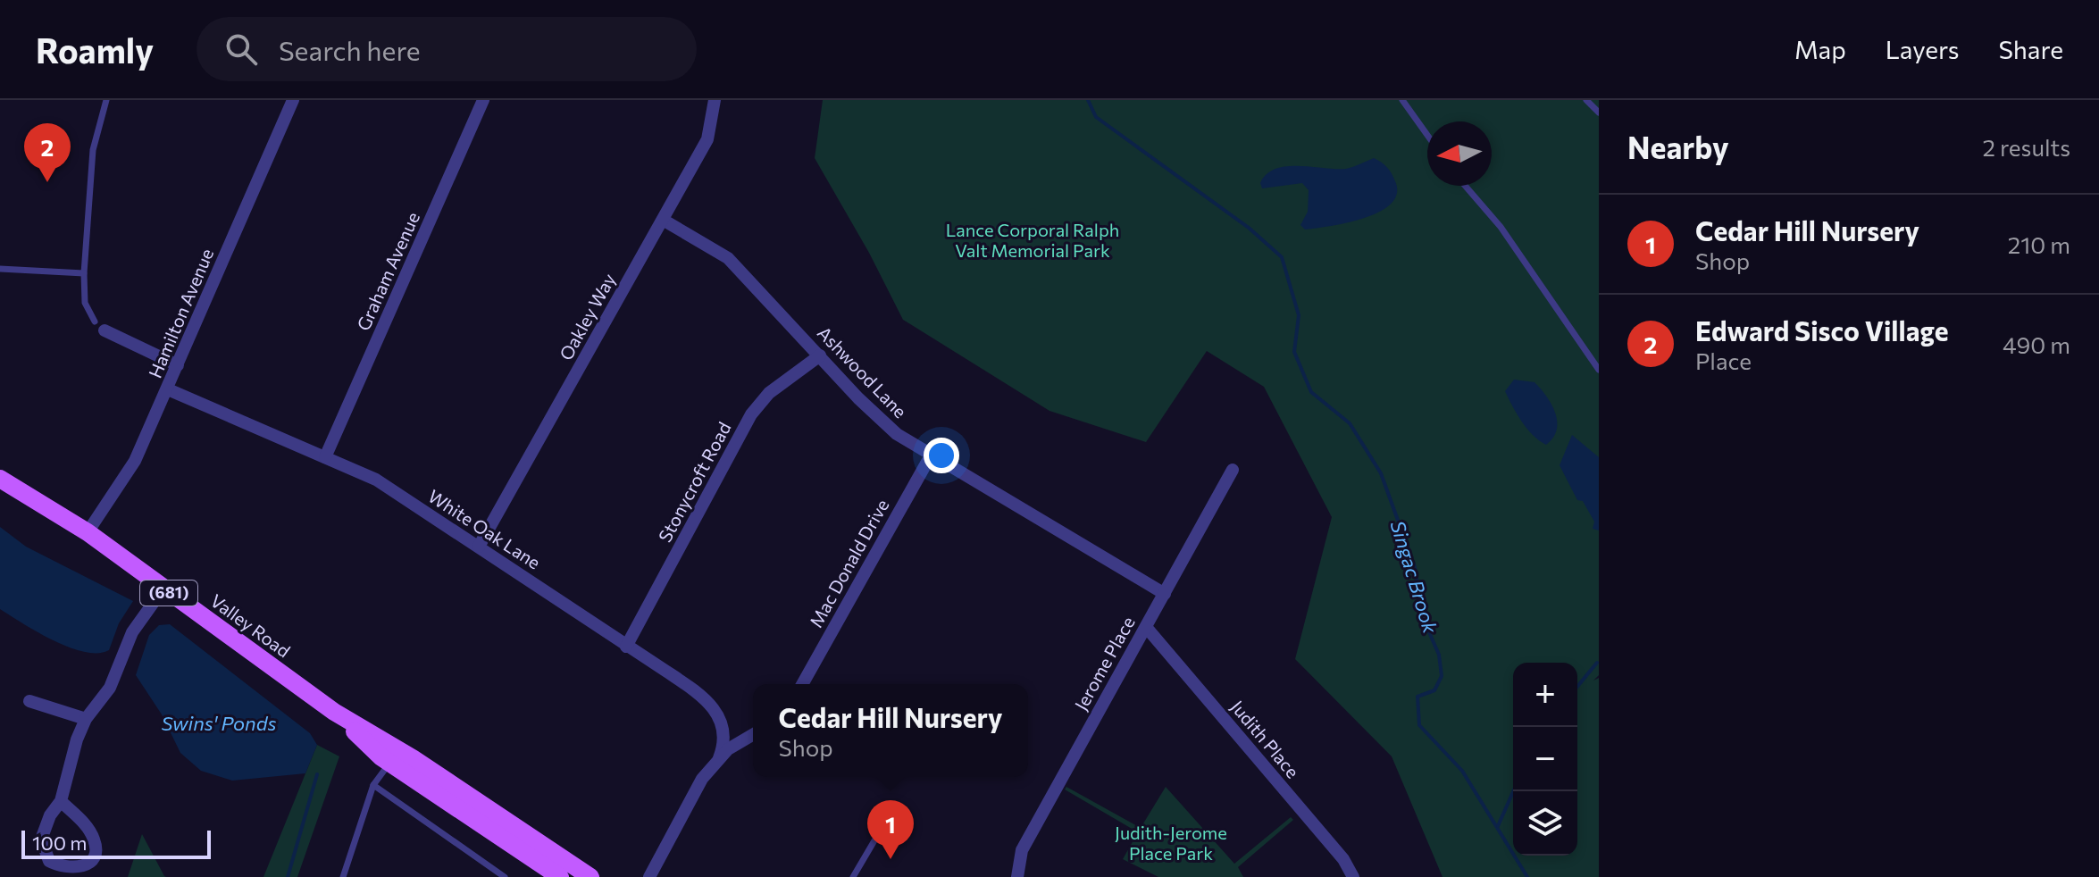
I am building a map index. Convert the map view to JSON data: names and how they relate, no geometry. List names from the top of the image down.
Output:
{
  "streets": {
    "main road": ["(681)", "Valley Road"],
    "street": [
      "Graham Avenue",
      "Hamilton Avenue",
      "Oakley Way",
      "Ashwood Lane",
      "Stonycroft Road",
      "White Oak Lane",
      "Mac Donald Drive",
      "Jerome Place",
      "Judith Place"
    ]
  },
  "crossings": [
    ["Graham Avenue", "White Oak Lane"],
    ["Hamilton Avenue", "White Oak Lane"],
    ["Hamilton Avenue", "Valley Road"],
    ["Oakley Way", "Ashwood Lane"],
    ["Oakley Way", "White Oak Lane"],
    ["Ashwood Lane", "Stonycroft Road"],
    ["Ashwood Lane", "Mac Donald Drive"],
    ["Ashwood Lane", "Jerome Place"],
    ["Stonycroft Road", "White Oak Lane"],
    ["Jerome Place", "Judith Place"]
  ],
  "water": ["Singac Brook", "Swins' Ponds"],
  "parks": ["Lance Corporal Ralph Valt Memorial Park", "Judith-Jerome Place Park"],
  "scale_bar": "100 m",
  "north": "left",
  "page": {
    "header": "Roamly",
    "search": "Search here",
    "nav": ["Map", "Layers", "Share"],
    "heading": ["Nearby", "2 results"],
    "pins": ["2", "1"],
    "list": [
      {
        "mark": "1",
        "name": "Cedar Hill Nursery",
        "note": "Shop",
        "value": "210 m"
      },
      {
        "mark": "2",
        "name": "Edward Sisco Village",
        "note": "Place",
        "value": "490 m"
      }
    ],
    "map_buttons": ["+", "−"],
    "popup": ["Cedar Hill Nursery", "Shop"],
    "scale": "100 m"
  }
}
